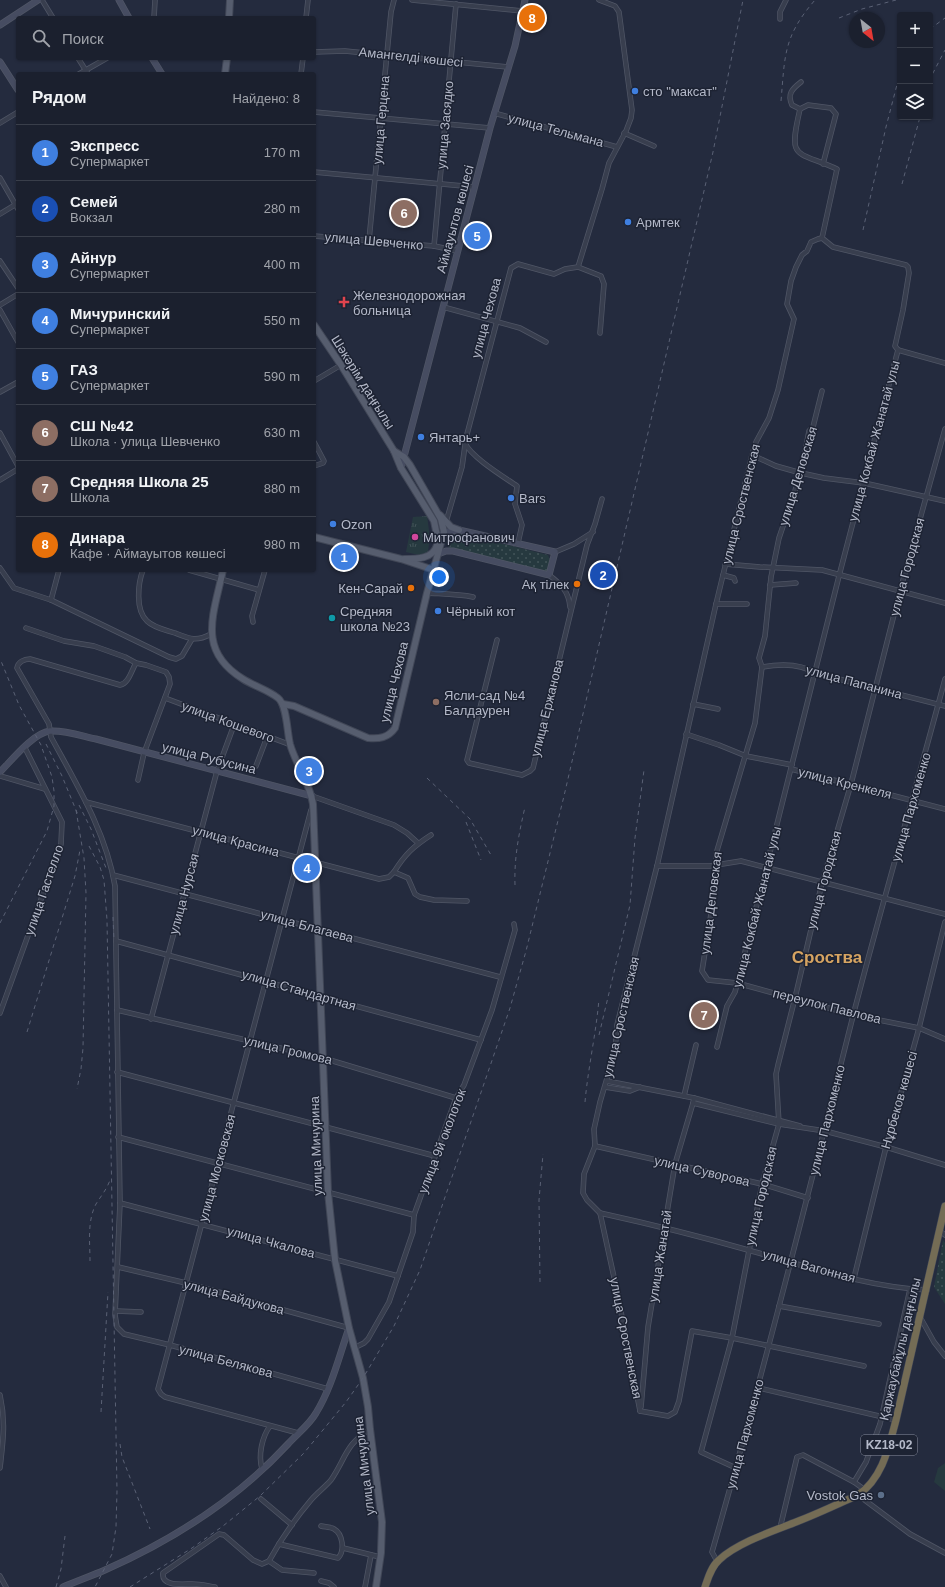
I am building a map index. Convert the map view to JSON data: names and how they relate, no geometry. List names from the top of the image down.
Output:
{
  "streets": {
    "highway": ["Қаржаубайұлы даңғылы", "KZ18-02"],
    "main road": ["улица Чехова", "Шәкәрім даңғылы", "улица Мичурина"],
    "street": [
      "Амангелді көшесі",
      "улица Герцена",
      "улица Засядко",
      "улица Тельмана",
      "Аймауытов көшесі",
      "улица Шевченко",
      "улица Кокбай Жанатай улы",
      "улица Деповская",
      "улица Сроственская",
      "улица Городская",
      "улица Папанина",
      "улица Ержанова",
      "улица Кошевого",
      "улица Рубусина",
      "улица Кренкеля",
      "улица Пархоменко",
      "улица Красина",
      "улица Гастелло",
      "улица Нурсая",
      "улица Благаева",
      "улица Стандартная",
      "переулок Павлова",
      "улица Громова",
      "Нұрбеков көшесі",
      "улица 9й околоток",
      "улица Московская",
      "улица Суворова",
      "улица Чкалова",
      "улица Жанатай",
      "улица Вагонная",
      "улица Байдукова",
      "улица Белякова"
    ]
  },
  "crossings": [
    ["Амангелді көшесі", "улица Герцена"],
    ["Амангелді көшесі", "улица Засядко"],
    ["Амангелді көшесі", "Аймауытов көшесі"],
    ["улица Герцена", "улица Тельмана"],
    ["улица Герцена", "улица Шевченко"],
    ["улица Засядко", "улица Тельмана"],
    ["улица Засядко", "улица Шевченко"],
    ["улица Тельмана", "Аймауытов көшесі"],
    ["Аймауытов көшесі", "улица Шевченко"],
    ["Аймауытов көшесі", "Шәкәрім даңғылы"],
    ["улица Чехова", "Шәкәрім даңғылы"],
    ["улица Чехова", "улица Мичурина"],
    ["улица Кокбай Жанатай улы", "улица Сроственская"],
    ["улица Кокбай Жанатай улы", "улица Папанина"],
    ["улица Кокбай Жанатай улы", "улица Кренкеля"],
    ["улица Кокбай Жанатай улы", "переулок Павлова"],
    ["улица Деповская", "улица Папанина"],
    ["улица Деповская", "переулок Павлова"],
    ["улица Сроственская", "улица Суворова"],
    ["улица Сроственская", "улица Жанатай"],
    ["улица Сроственская", "улица Вагонная"],
    ["улица Городская", "улица Папанина"],
    ["улица Городская", "улица Кренкеля"],
    ["улица Городская", "улица Пархоменко"],
    ["улица Городская", "переулок Павлова"],
    ["улица Городская", "улица Суворова"],
    ["улица Городская", "улица Вагонная"],
    ["улица Папанина", "улица Пархоменко"],
    ["улица Кошевого", "улица Рубусина"],
    ["улица Кошевого", "улица Нурсая"],
    ["улица Кошевого", "улица Мичурина"],
    ["улица Рубусина", "улица Нурсая"],
    ["улица Рубусина", "улица Мичурина"],
    ["улица Кренкеля", "улица Пархоменко"],
    ["улица Пархоменко", "переулок Павлова"],
    ["улица Пархоменко", "улица Суворова"],
    ["улица Пархоменко", "улица Вагонная"],
    ["улица Пархоменко", "Қаржаубайұлы даңғылы"],
    ["улица Красина", "улица Нурсая"],
    ["улица Красина", "улица Мичурина"],
    ["улица Красина", "улица Московская"],
    ["улица Нурсая", "улица Благаева"],
    ["улица Нурсая", "улица Стандартная"],
    ["улица Нурсая", "улица Громова"],
    ["улица Благаева", "улица 9й околоток"],
    ["улица Благаева", "улица Мичурина"],
    ["улица Благаева", "улица Московская"],
    ["улица Стандартная", "улица 9й околоток"],
    ["улица Стандартная", "улица Мичурина"],
    ["улица Стандартная", "улица Московская"],
    ["переулок Павлова", "Нұрбеков көшесі"],
    ["улица Громова", "улица 9й околоток"],
    ["улица Громова", "улица Мичурина"],
    ["улица Громова", "улица Московская"],
    ["Нұрбеков көшесі", "улица Вагонная"],
    ["улица 9й околоток", "улица Мичурина"],
    ["улица 9й околоток", "улица Чкалова"],
    ["улица Мичурина", "улица Московская"],
    ["улица Мичурина", "улица Чкалова"],
    ["улица Мичурина", "улица Байдукова"],
    ["улица Московская", "улица Чкалова"],
    ["улица Московская", "улица Байдукова"],
    ["улица Московская", "улица Белякова"],
    ["улица Суворова", "улица Жанатай"],
    ["улица Жанатай", "улица Вагонная"],
    ["улица Вагонная", "Қаржаубайұлы даңғылы"]
  ],
  "districts": ["Сроства"],
  "places": {
    "other": [
      "сто \"максат\"",
      "Армтек",
      "Янтарь+",
      "Bars",
      "Ozon",
      "Митрофанович",
      "Ақ тілек",
      "Кен-Сарай",
      "Чёрный кот",
      "Средняя школа №23",
      "Ясли-сад №4 Балдаурен",
      "Vostok Gas"
    ],
    "health": ["Железнодорожная больница"]
  },
  "north": "bottom right",
  "page": {
    "pins": [
      "8",
      "6",
      "5",
      "1",
      "2",
      "3",
      "4",
      "7"
    ],
    "map_buttons": ["+", "−"],
    "search": "Поиск",
    "heading": ["Рядом", "Найдено: 8"],
    "list": [
      {
        "mark": "1",
        "name": "Экспресс",
        "note": "Супермаркет",
        "value": "170 m"
      },
      {
        "mark": "2",
        "name": "Семей",
        "note": "Вокзал",
        "value": "280 m"
      },
      {
        "mark": "3",
        "name": "Айнур",
        "note": "Супермаркет",
        "value": "400 m"
      },
      {
        "mark": "4",
        "name": "Мичуринский",
        "note": "Супермаркет",
        "value": "550 m"
      },
      {
        "mark": "5",
        "name": "ГАЗ",
        "note": "Супермаркет",
        "value": "590 m"
      },
      {
        "mark": "6",
        "name": "СШ №42",
        "note": "Школа · улица Шевченко",
        "value": "630 m"
      },
      {
        "mark": "7",
        "name": "Средняя Школа 25",
        "note": "Школа",
        "value": "880 m"
      },
      {
        "mark": "8",
        "name": "Динара",
        "note": "Кафе · Аймауытов көшесі",
        "value": "980 m"
      }
    ]
  }
}
